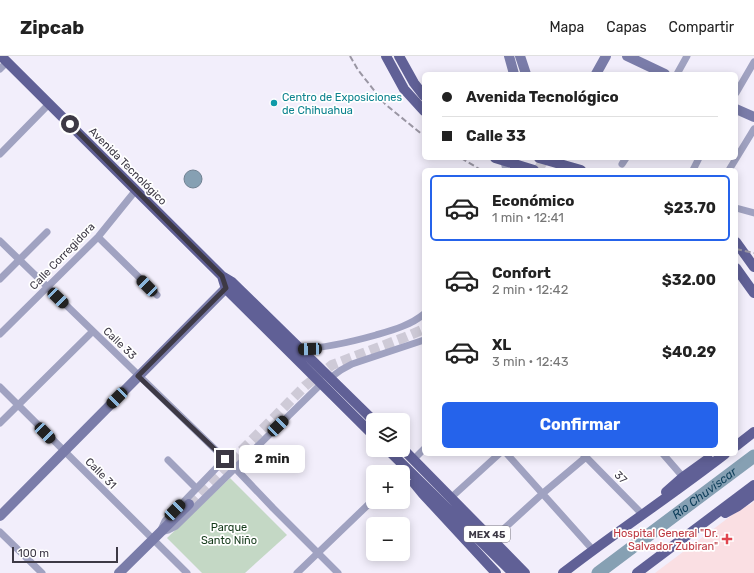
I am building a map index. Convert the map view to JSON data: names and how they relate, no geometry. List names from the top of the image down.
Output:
{
  "streets": {
    "main road": ["Avenida Tecnológico", "MEX 45"],
    "street": [
      "Calle Corregidora",
      "Calle 33",
      "Calle 31",
      "37"
    ]
  },
  "crossings": [
    ["Avenida Tecnológico", "Calle Corregidora"],
    ["Calle Corregidora", "Calle 33"]
  ],
  "water": ["Rio Chuviscar"],
  "parks": ["Parque Santo Niño"],
  "places": {
    "other": ["Centro de Exposiciones de Chihuahua"],
    "health": ["Hospital General \"Dr. Salvador Zubiran\""]
  },
  "scale_bar": "100 m",
  "page": {
    "header": "Zipcab",
    "nav": ["Mapa", "Capas", "Compartir"],
    "banner": ["Avenida Tecnológico", "Calle 33"],
    "list": [
      {
        "name": "Económico",
        "note": "1 min · 12:41",
        "value": "$23.70"
      },
      {
        "name": "Confort",
        "note": "2 min · 12:42",
        "value": "$32.00"
      },
      {
        "name": "XL",
        "note": "3 min · 12:43",
        "value": "$40.29"
      }
    ],
    "buttons": "Confirmar",
    "map_buttons": ["+", "−"],
    "bubble": "2 min",
    "scale": "100 m"
  }
}
